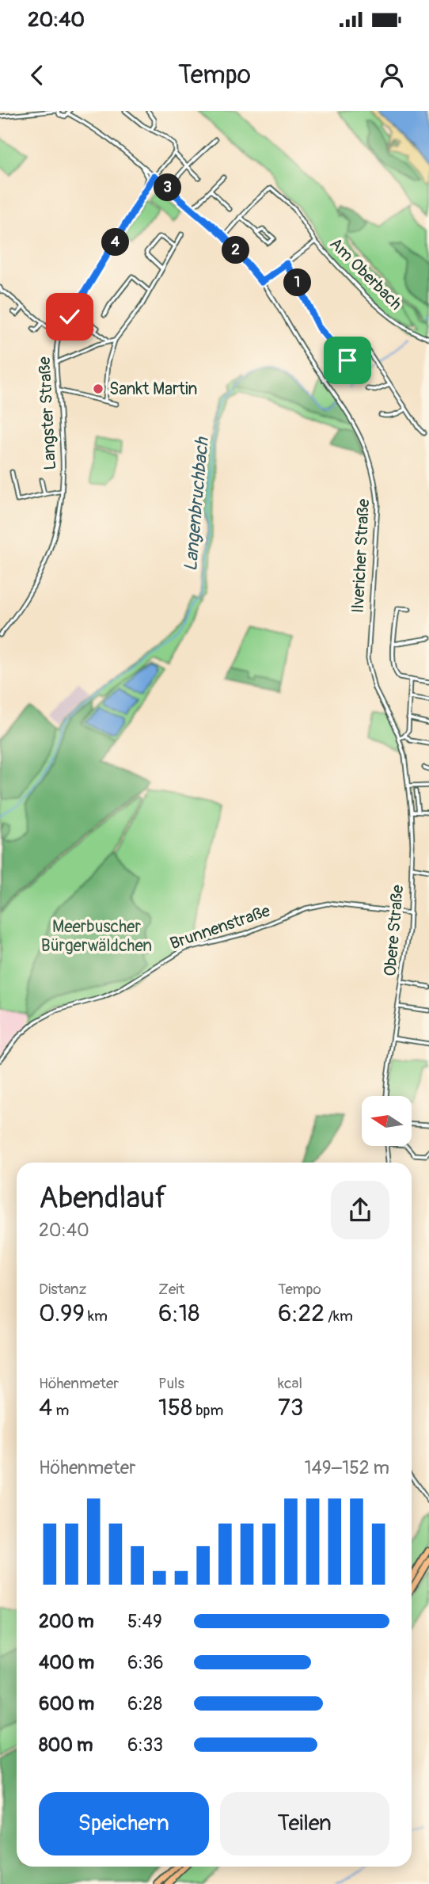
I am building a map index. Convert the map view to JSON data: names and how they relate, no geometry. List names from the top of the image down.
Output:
{
  "streets": {
    "street": [
      "Am Oberbach",
      "Langster Straße",
      "Ilvericher Straße",
      "Brunnenstraße",
      "Obere Straße"
    ]
  },
  "crossings": [
    ["Am Oberbach", "Ilvericher Straße"],
    ["Langster Straße", "Ilvericher Straße"],
    ["Ilvericher Straße", "Obere Straße"],
    ["Brunnenstraße", "Obere Straße"]
  ],
  "water": ["Langenbruchbach"],
  "parks": ["Meerbuscher Bürgerwäldchen"],
  "places": ["Sankt Martin"],
  "north": "left",
  "page": {
    "status": "20:40",
    "header": "Tempo",
    "pins": [
      "3",
      "4",
      "2",
      "1"
    ],
    "heading": ["Abendlauf", "20:40"],
    "stats": [
      ["Distanz", "0.99 km"],
      ["Zeit", "6:18"],
      ["Tempo", "6:22 /km"],
      ["Höhenmeter", "4 m"],
      ["Puls", "158 bpm"],
      ["kcal", "73"]
    ],
    "chart": ["Höhenmeter", "149–152 m"],
    "list": [
      {
        "name": "200 m",
        "note": "5:49"
      },
      {
        "name": "400 m",
        "note": "6:36"
      },
      {
        "name": "600 m",
        "note": "6:28"
      },
      {
        "name": "800 m",
        "note": "6:33"
      }
    ],
    "buttons": ["Speichern", "Teilen"]
  }
}
